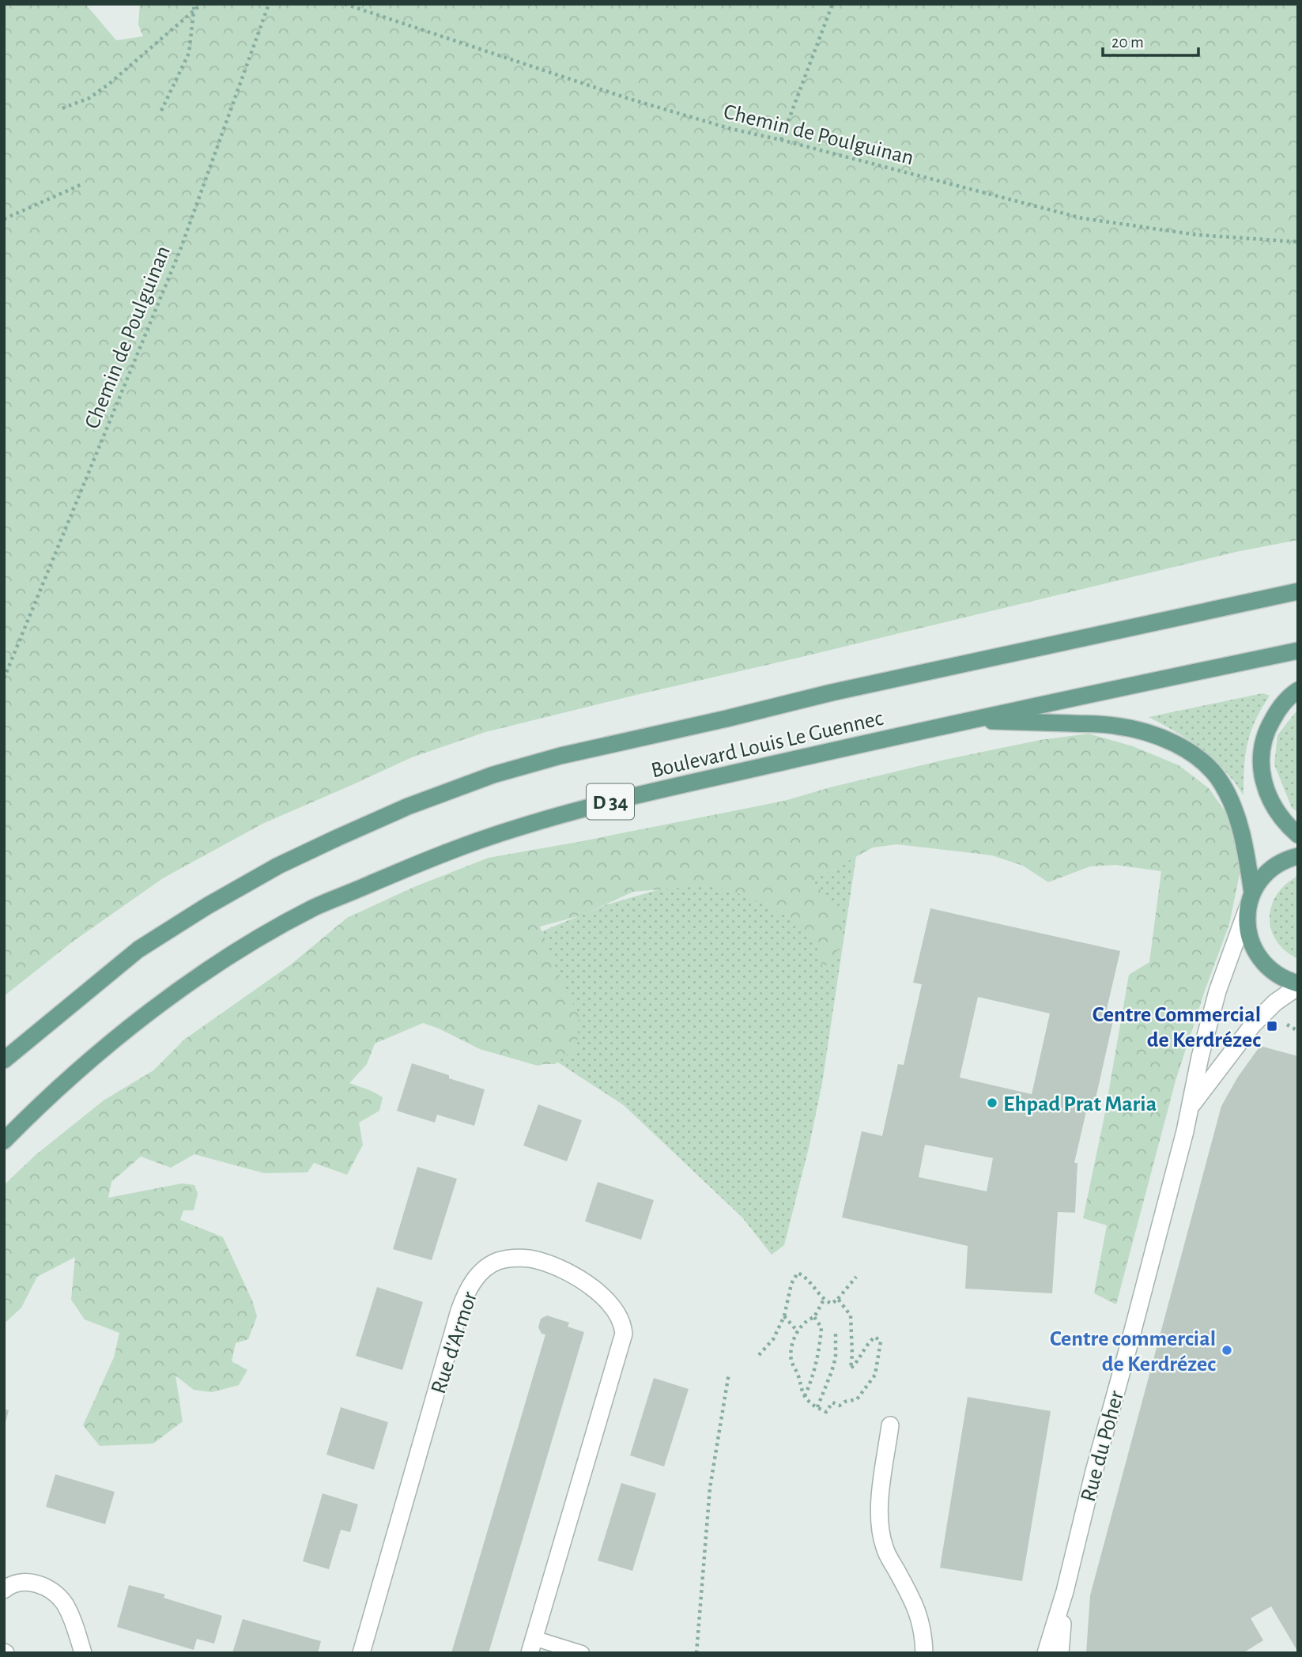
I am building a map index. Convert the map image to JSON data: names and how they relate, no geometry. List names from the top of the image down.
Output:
{
  "streets": {
    "main road": ["Boulevard Louis Le Guennec", "D 34"],
    "street": ["Rue d'Armor", "Rue du Poher"],
    "path": ["Chemin de Poulguinan"]
  },
  "places": {
    "transit": ["Centre Commercial de Kerdrézec"],
    "other": ["Ehpad Prat Maria", "Centre commercial de Kerdrézec"]
  },
  "scale_bar": "20 m"
}
